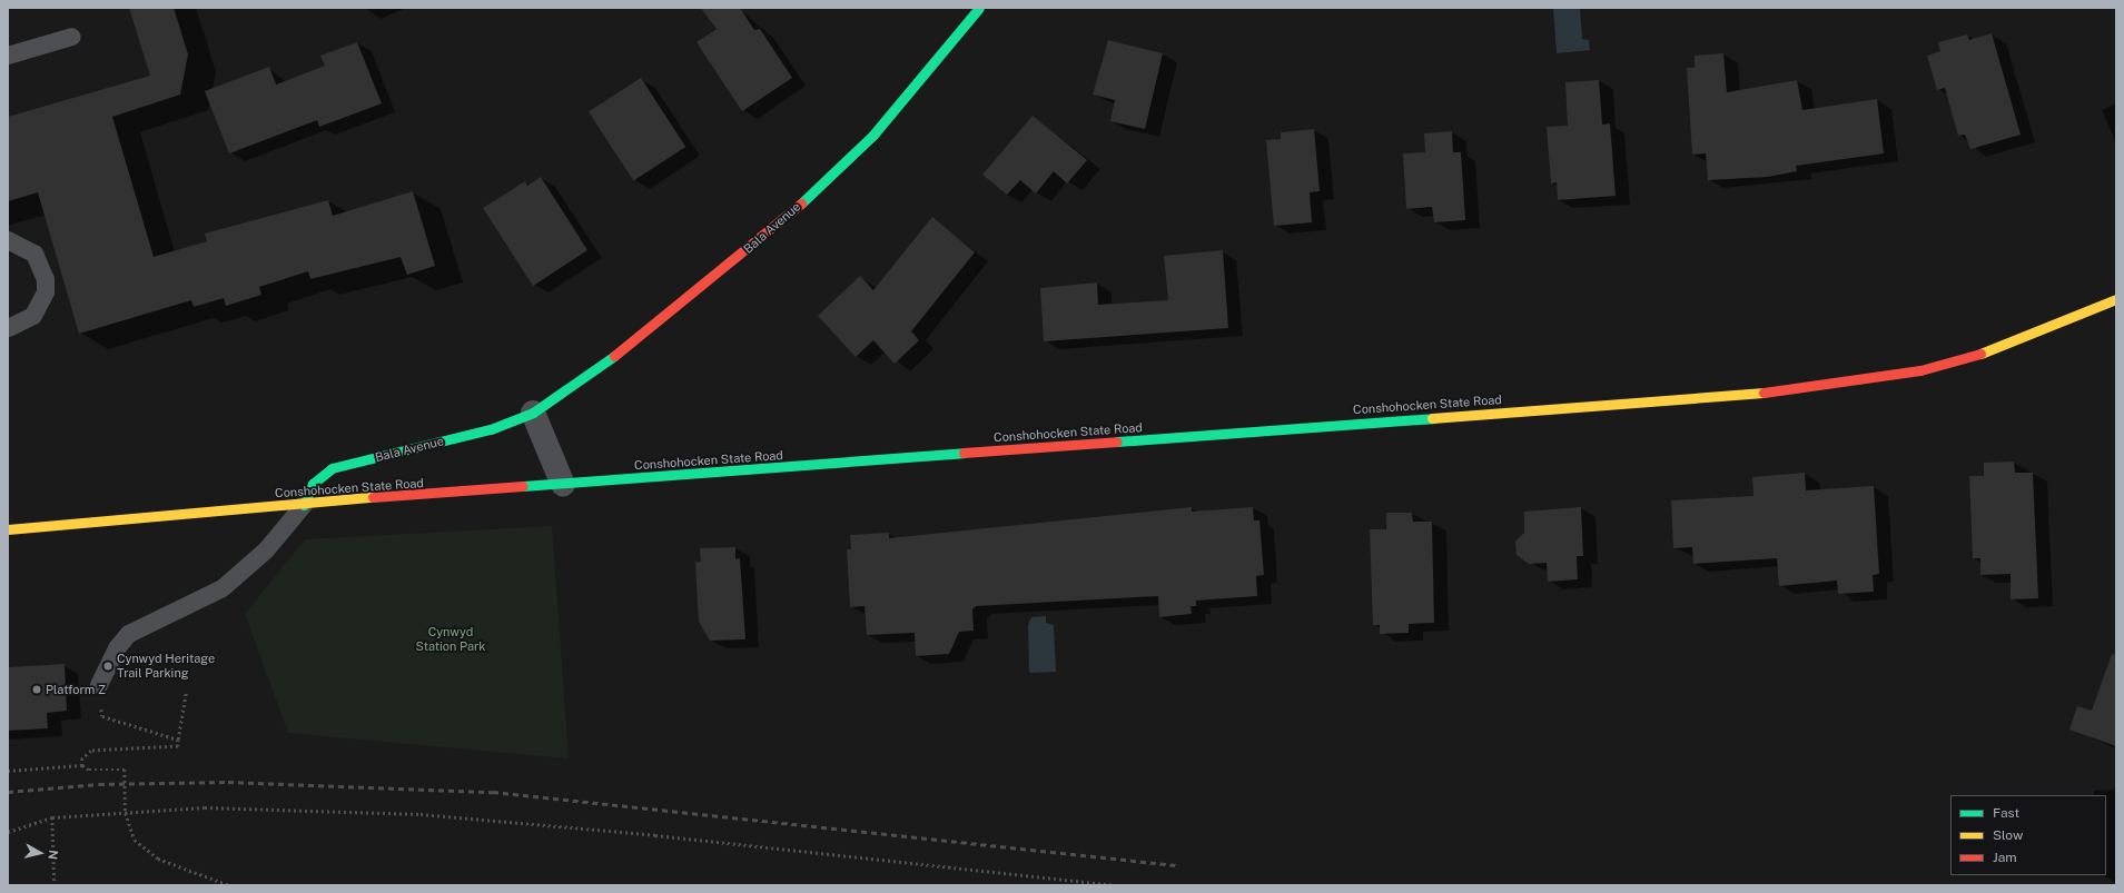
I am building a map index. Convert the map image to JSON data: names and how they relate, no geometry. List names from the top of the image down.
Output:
{
  "streets": {
    "main road": ["Bala Avenue", "Conshohocken State Road"]
  },
  "crossings": [
    ["Bala Avenue", "Conshohocken State Road"]
  ],
  "parks": ["Cynwyd Station Park"],
  "places": ["Cynwyd Heritage Trail Parking", "Platform Z"],
  "legend": ["Fast", "Slow", "Jam"],
  "north": "right"
}
